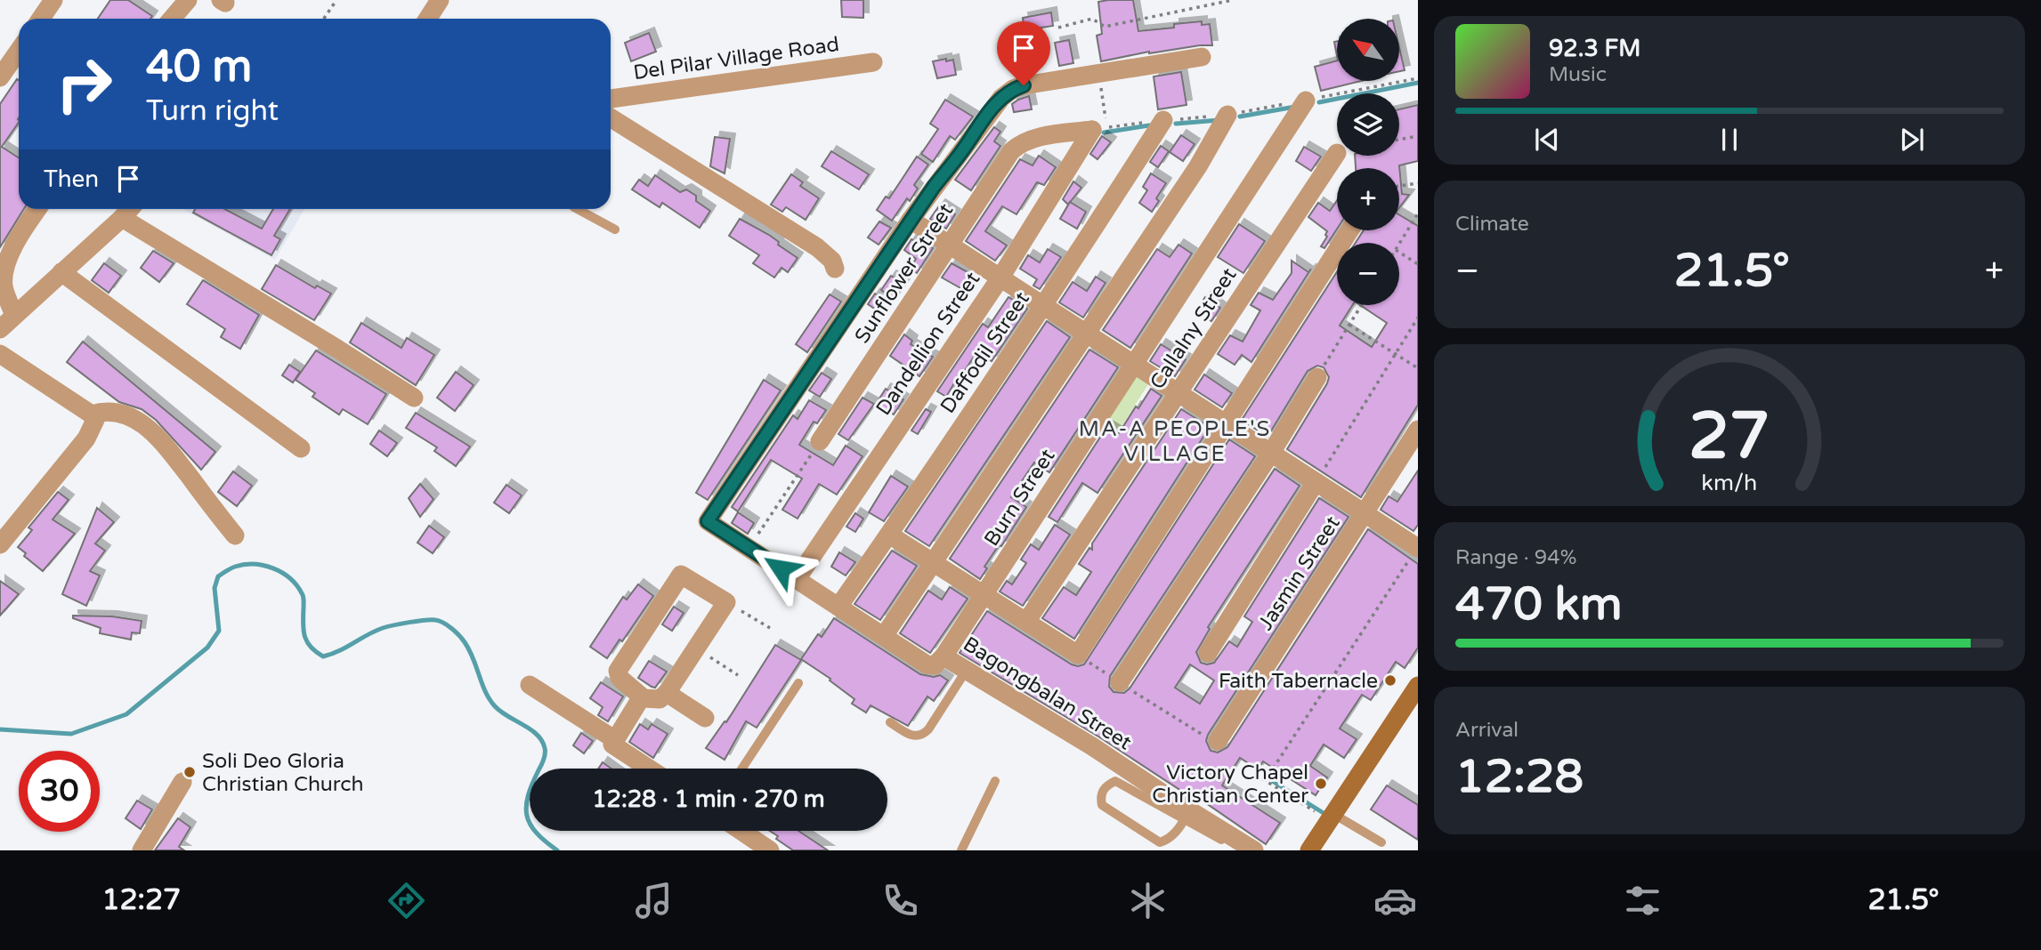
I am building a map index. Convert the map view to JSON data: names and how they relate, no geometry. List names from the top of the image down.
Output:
{
  "streets": {
    "street": [
      "Del Pilar Village Road",
      "Sunflower Street",
      "Callalny Street",
      "Dandellion Street",
      "Daffodil Street",
      "Burn Street",
      "Jasmin Street",
      "Bagongbalan Street"
    ]
  },
  "crossings": [
    ["Sunflower Street", "Dandellion Street"],
    ["Burn Street", "Bagongbalan Street"]
  ],
  "districts": ["MA-A PEOPLE'S VILLAGE"],
  "places": ["Faith Tabernacle", "Soli Deo Gloria Christian Church", "Victory Chapel Christian Center"],
  "north": "top left",
  "page": {
    "map_buttons": ["+", "−"],
    "turn": ["40 m", "Turn right"],
    "song": ["92.3 FM", "Music"],
    "then": "Then",
    "tile": [
      "Climate",
      ["Range · 94%", "470 km"],
      ["Arrival", "12:28"]
    ],
    "heat": ["−", "21.5°", "+"],
    "limit": "30",
    "trip": "12:28 · 1 min · 270 m",
    "tabs": ["12:27", "21.5°"],
    "gauge": ["27", "km/h"]
  }
}
